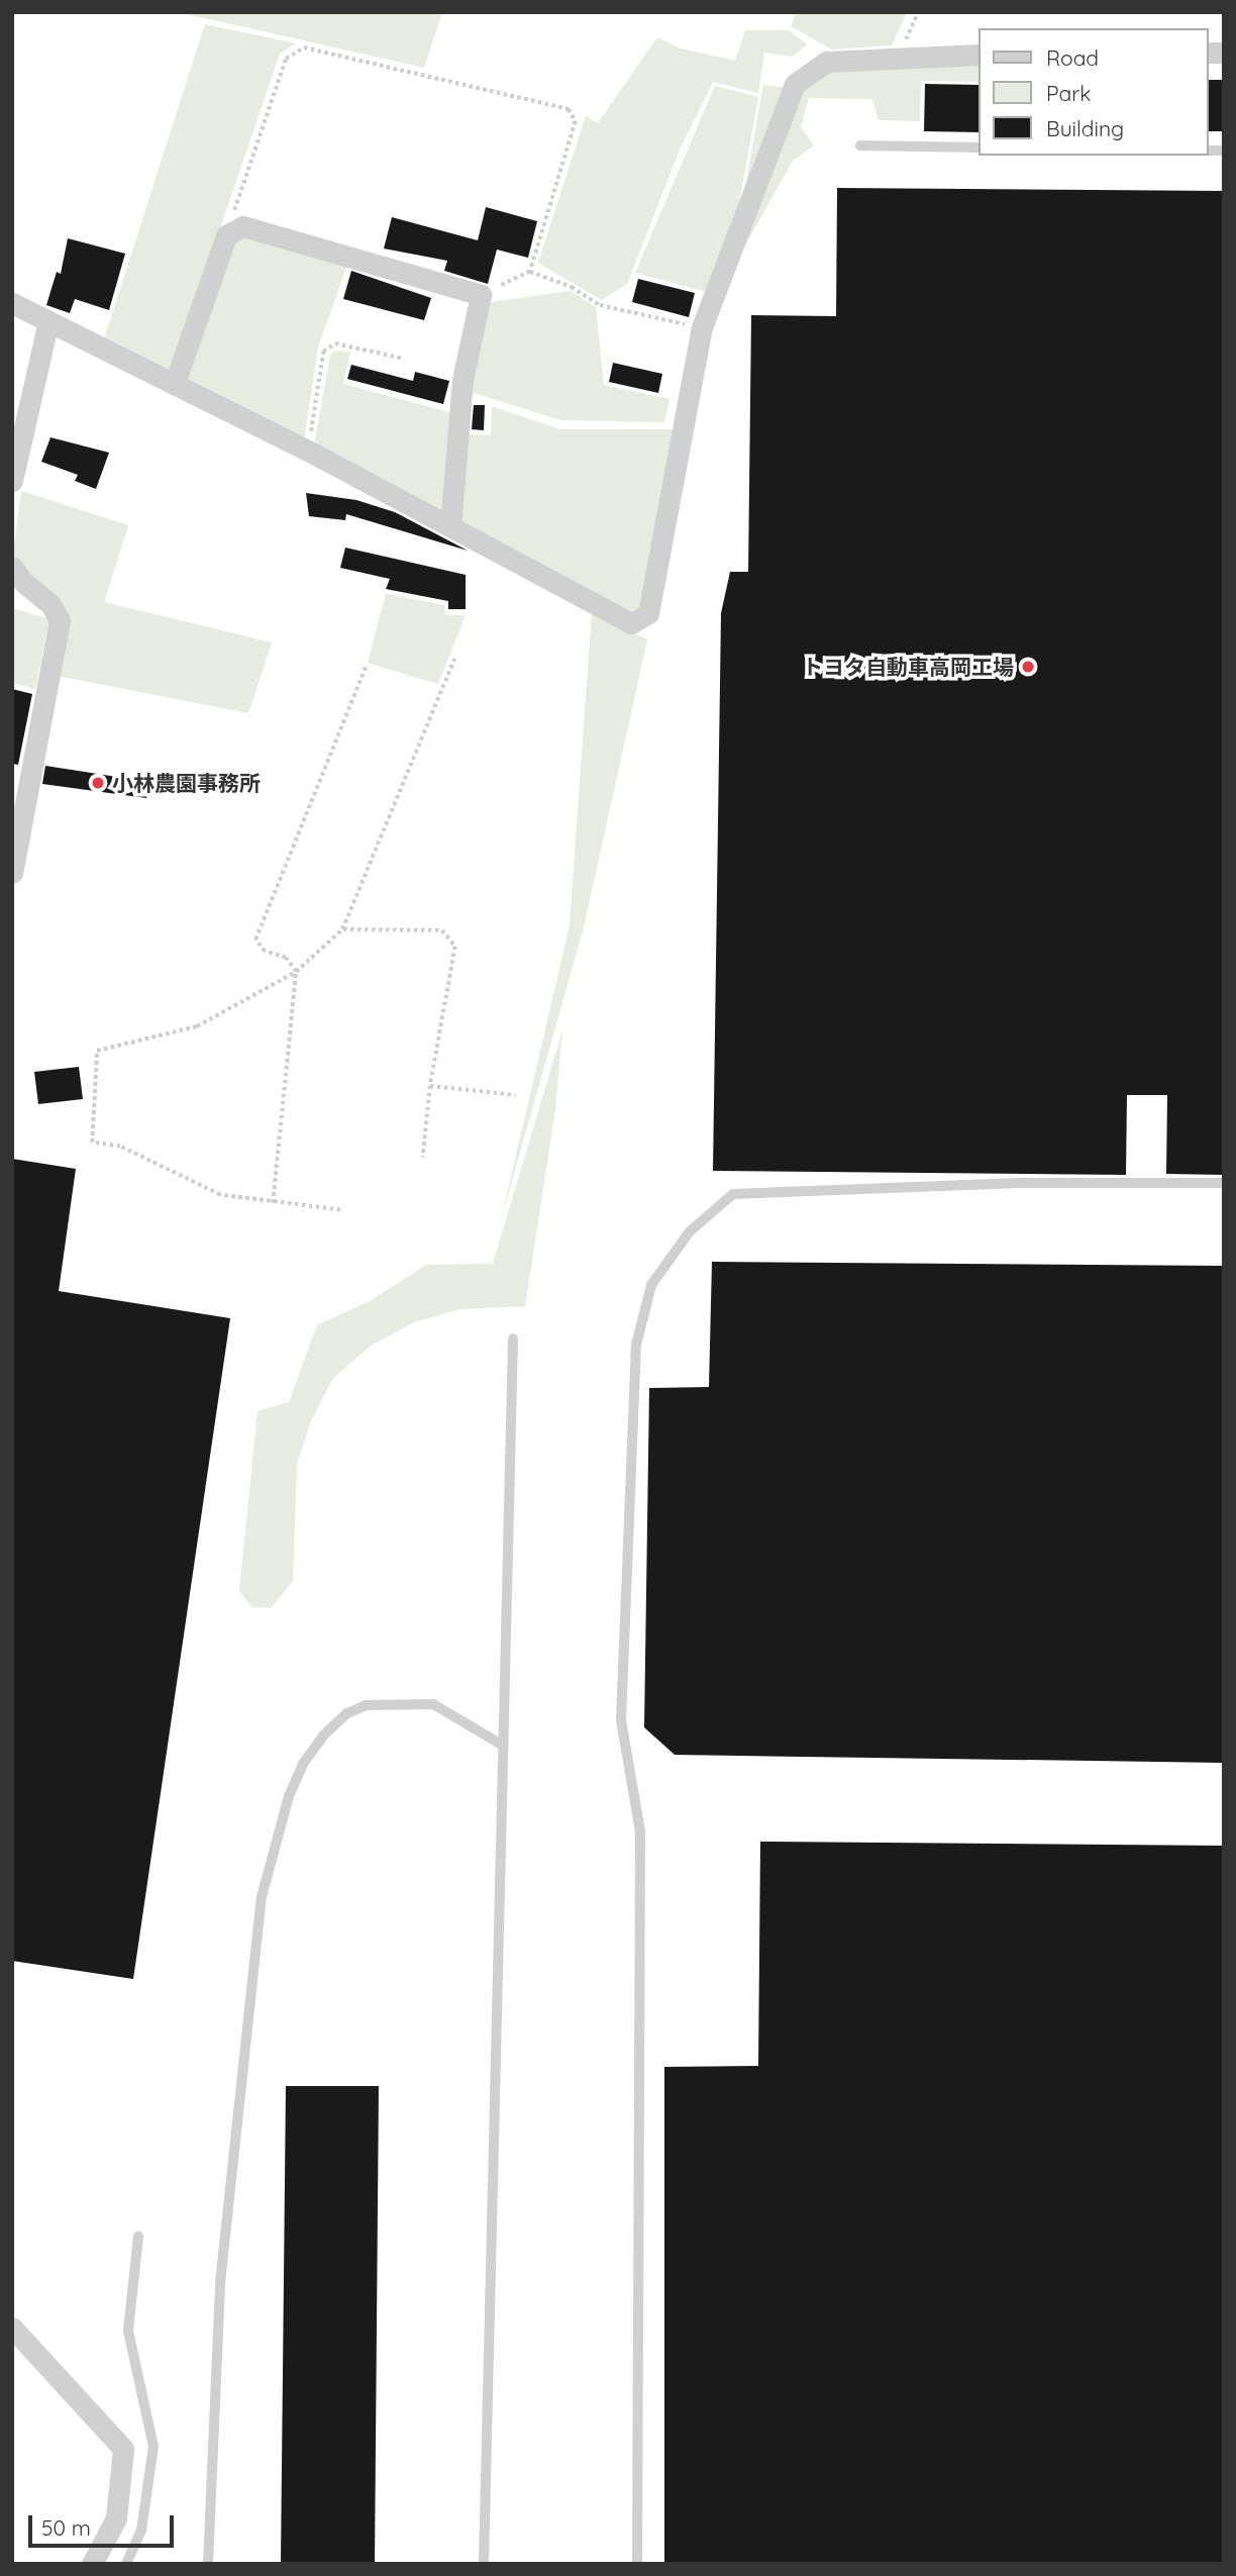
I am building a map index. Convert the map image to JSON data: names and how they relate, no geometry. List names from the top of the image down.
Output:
{
  "places": ["トヨタ自動車高岡工場", "小林農園事務所"],
  "legend": ["Road", "Park", "Building"],
  "scale_bar": "50 m"
}
